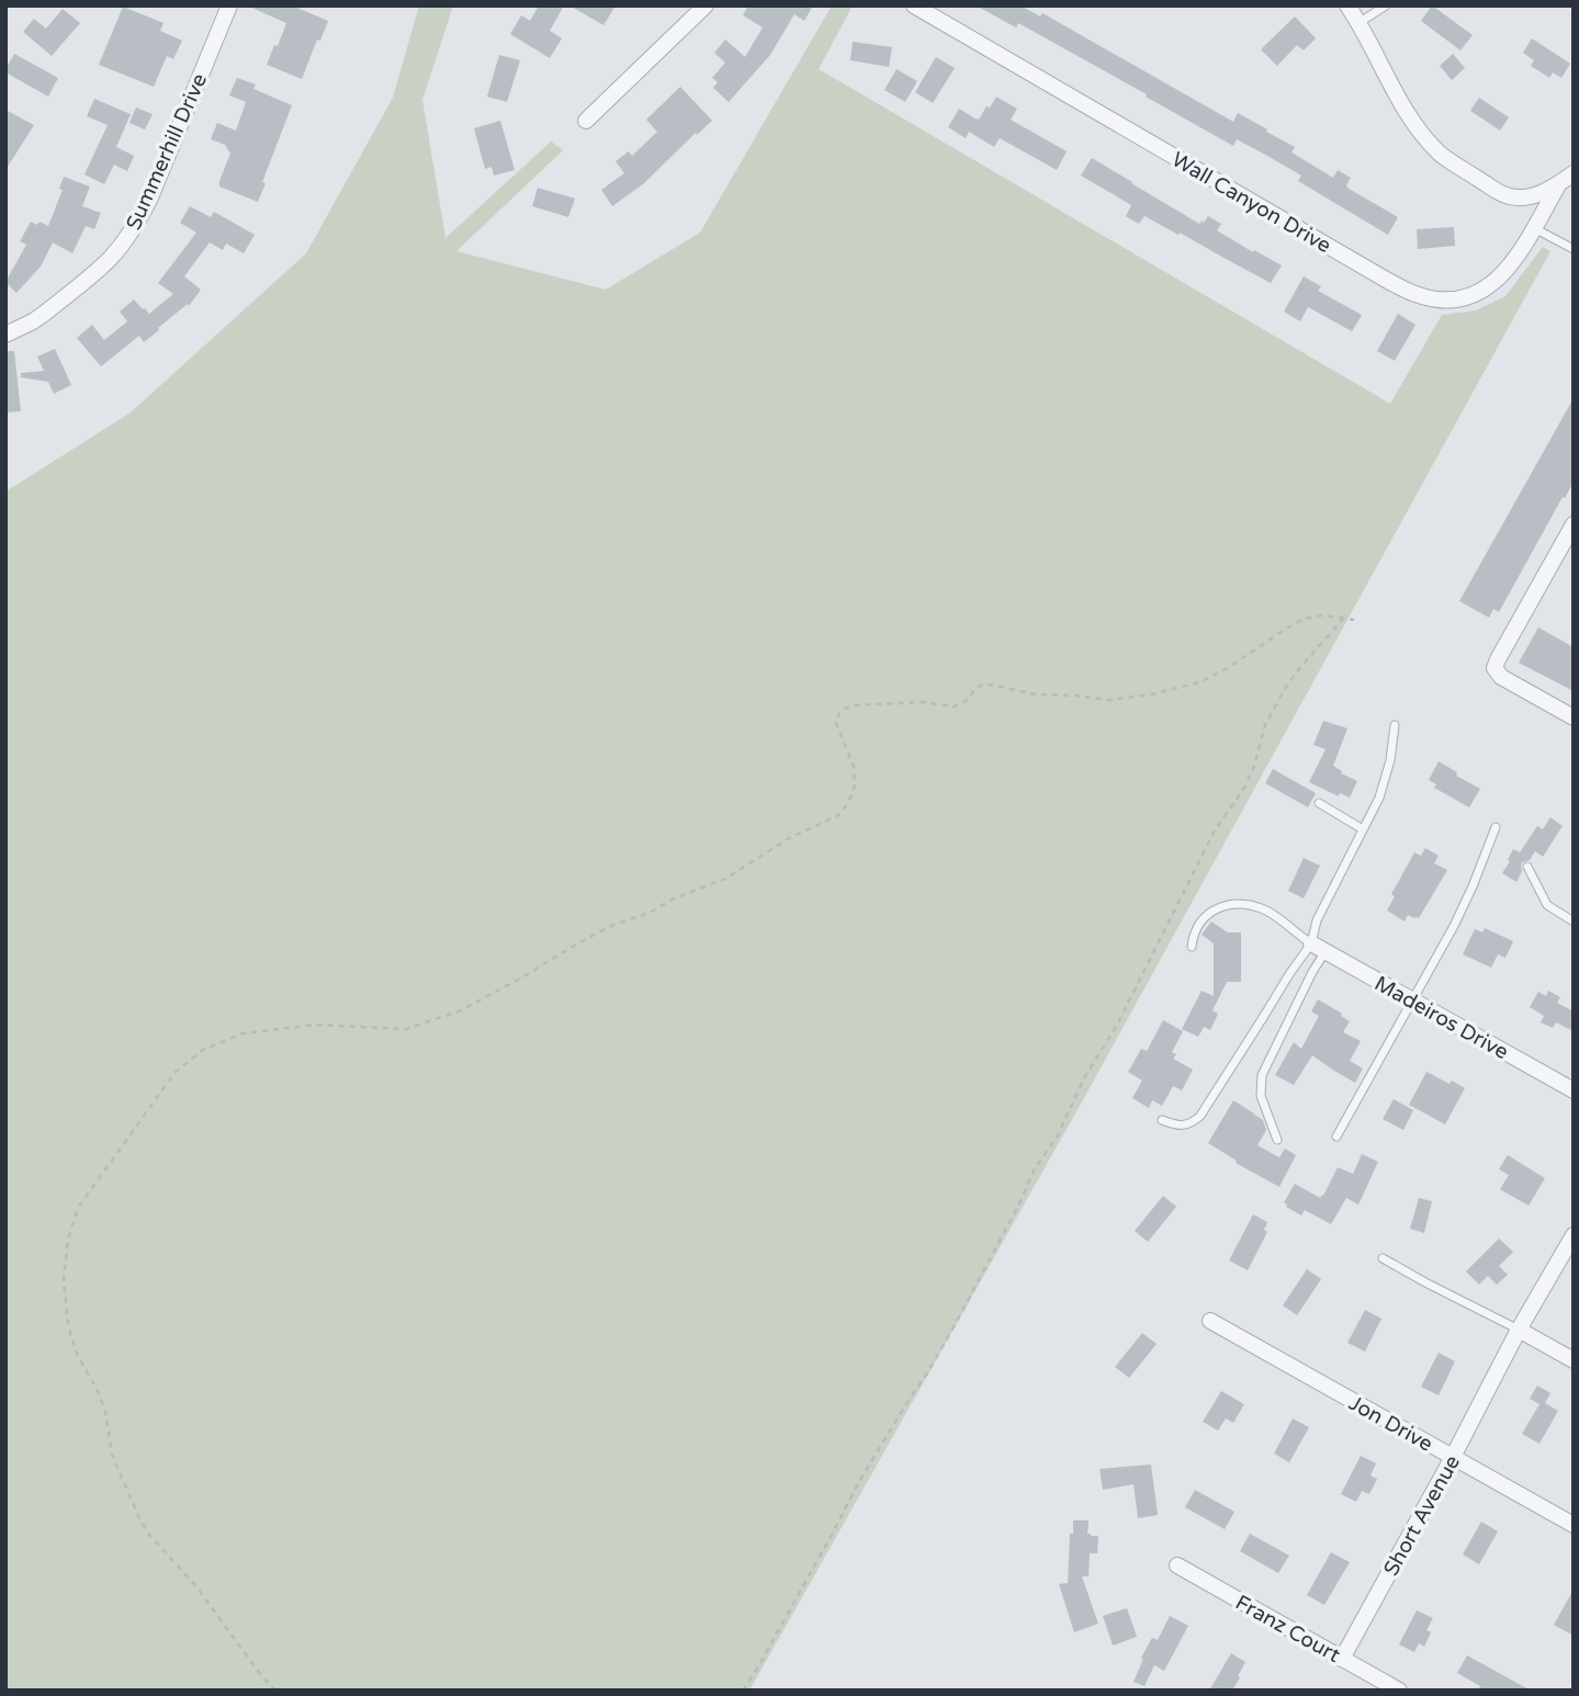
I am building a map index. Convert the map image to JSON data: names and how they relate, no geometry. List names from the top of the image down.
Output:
{
  "streets": {
    "street": [
      "Summerhill Drive",
      "Wall Canyon Drive",
      "Madeiros Drive",
      "Jon Drive",
      "Short Avenue",
      "Franz Court"
    ]
  },
  "crossings": [
    ["Jon Drive", "Short Avenue"],
    ["Short Avenue", "Franz Court"]
  ]
}
